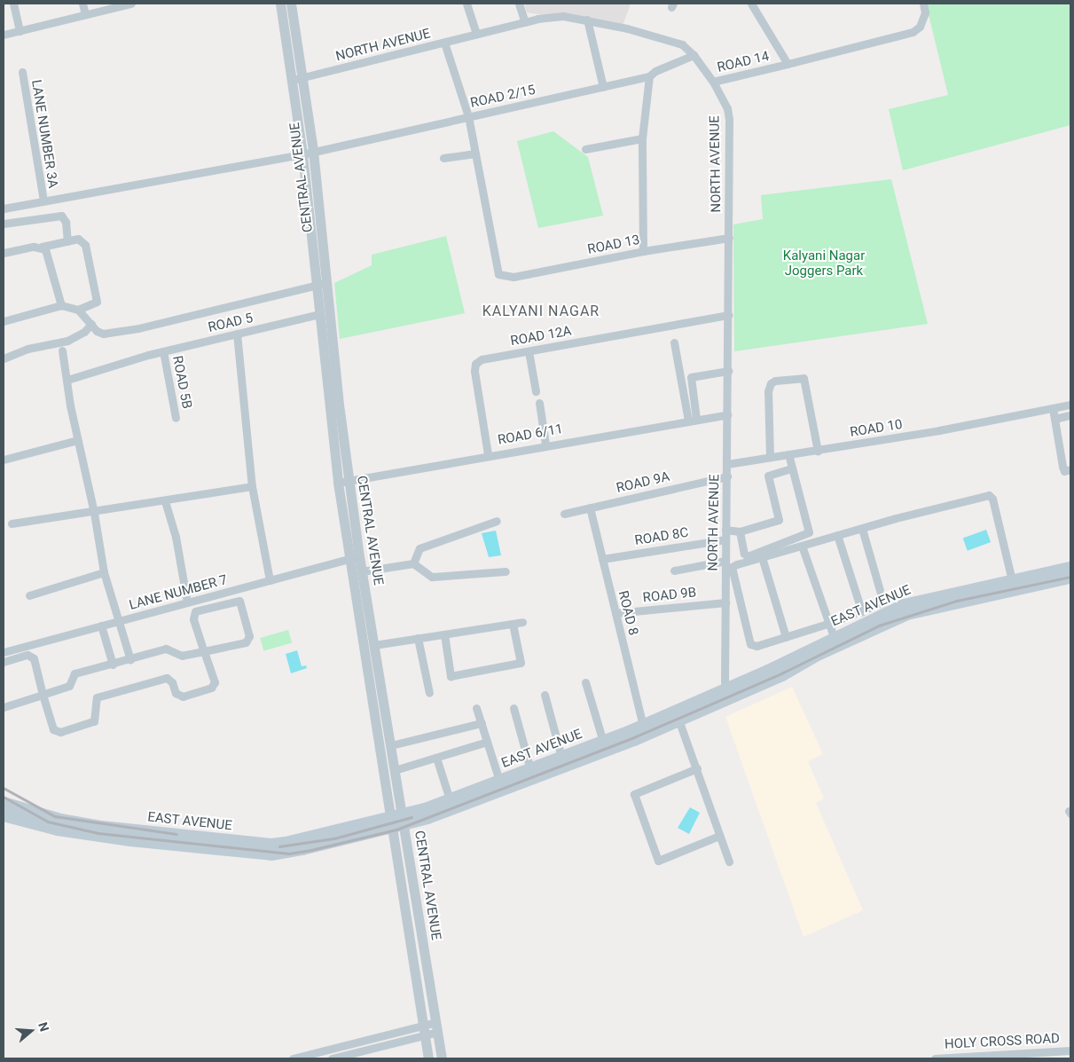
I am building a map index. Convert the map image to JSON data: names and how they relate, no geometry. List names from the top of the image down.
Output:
{
  "streets": {
    "main road": ["EAST AVENUE"],
    "street": [
      "NORTH AVENUE",
      "ROAD 14",
      "ROAD 2/15",
      "LANE NUMBER 3A",
      "CENTRAL AVENUE",
      "ROAD 13",
      "ROAD 5",
      "ROAD 12A",
      "ROAD 5B",
      "ROAD 10",
      "ROAD 6/11",
      "ROAD 9A",
      "ROAD 8C",
      "LANE NUMBER 7",
      "ROAD 9B",
      "ROAD 8",
      "HOLY CROSS ROAD"
    ]
  },
  "crossings": [
    ["NORTH AVENUE", "ROAD 14"],
    ["NORTH AVENUE", "ROAD 2/15"],
    ["NORTH AVENUE", "CENTRAL AVENUE"],
    ["NORTH AVENUE", "ROAD 13"],
    ["NORTH AVENUE", "ROAD 12A"],
    ["NORTH AVENUE", "ROAD 10"],
    ["NORTH AVENUE", "ROAD 6/11"],
    ["NORTH AVENUE", "ROAD 9A"],
    ["NORTH AVENUE", "ROAD 8C"],
    ["NORTH AVENUE", "ROAD 9B"],
    ["NORTH AVENUE", "EAST AVENUE"],
    ["ROAD 2/15", "LANE NUMBER 3A"],
    ["ROAD 2/15", "CENTRAL AVENUE"],
    ["CENTRAL AVENUE", "ROAD 5"],
    ["CENTRAL AVENUE", "ROAD 6/11"],
    ["CENTRAL AVENUE", "LANE NUMBER 7"],
    ["CENTRAL AVENUE", "EAST AVENUE"],
    ["ROAD 5", "ROAD 5B"],
    ["ROAD 12A", "ROAD 6/11"],
    ["ROAD 9A", "ROAD 8"],
    ["ROAD 8C", "ROAD 8"],
    ["ROAD 9B", "ROAD 8"],
    ["EAST AVENUE", "ROAD 8"]
  ],
  "districts": ["KALYANI NAGAR"],
  "parks": ["Kalyani Nagar Joggers Park"],
  "north": "right"
}
